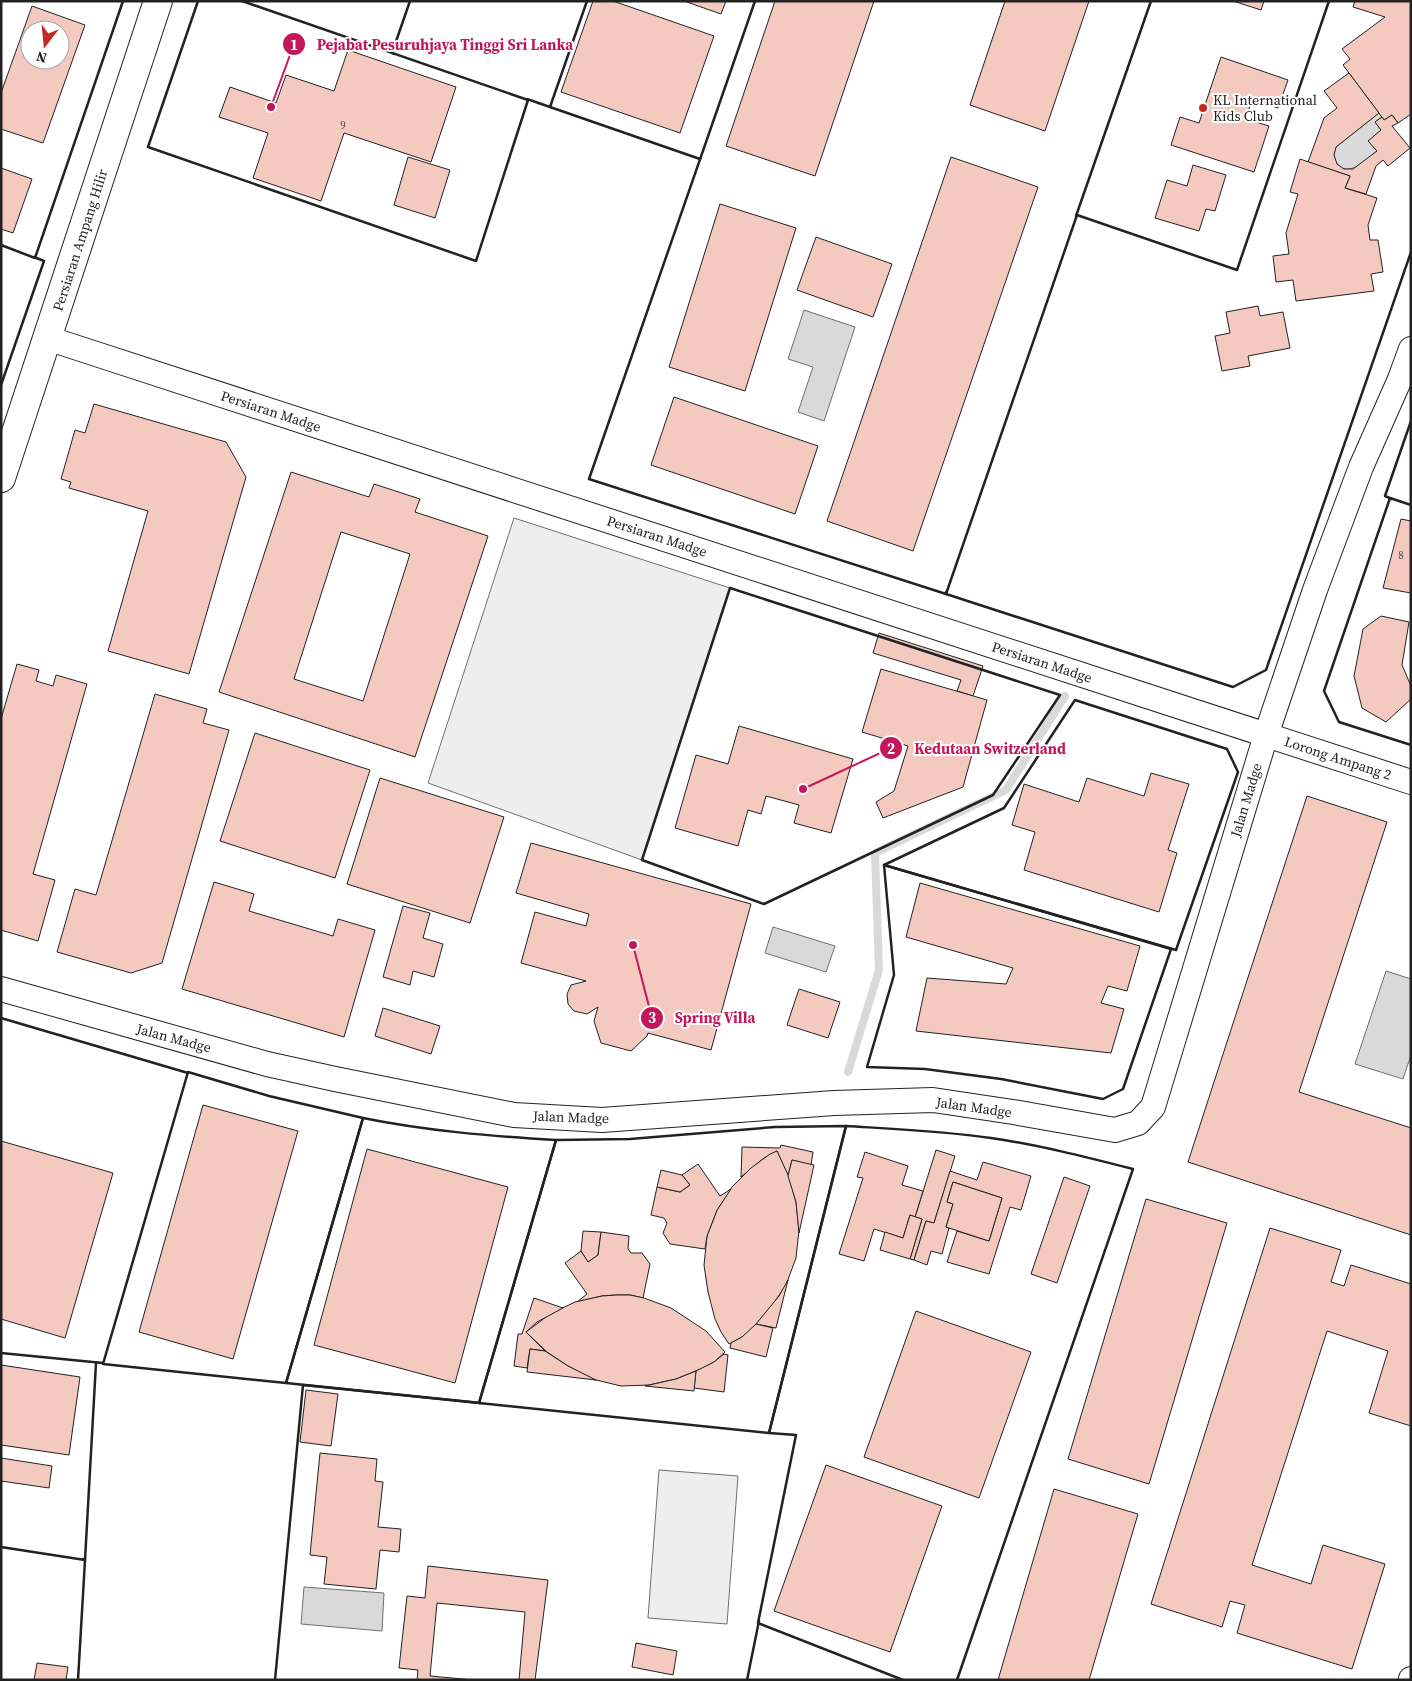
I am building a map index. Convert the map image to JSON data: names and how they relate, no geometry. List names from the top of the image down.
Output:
{
  "streets": {
    "street": [
      "Persiaran Ampang Hilir",
      "Persiaran Madge",
      "Lorong Ampang 2",
      "Jalan Madge"
    ]
  },
  "crossings": [
    ["Persiaran Ampang Hilir", "Persiaran Madge"],
    ["Persiaran Madge", "Lorong Ampang 2"],
    ["Persiaran Madge", "Jalan Madge"],
    ["Lorong Ampang 2", "Jalan Madge"]
  ],
  "places": [
    "Pejabat Pesuruhjaya Tinggi Sri Lanka",
    "KL International Kids Club",
    "Kedutaan Switzerland",
    "Spring Villa"
  ],
  "house_numbers": ["9", "8"],
  "north": "bottom"
}
